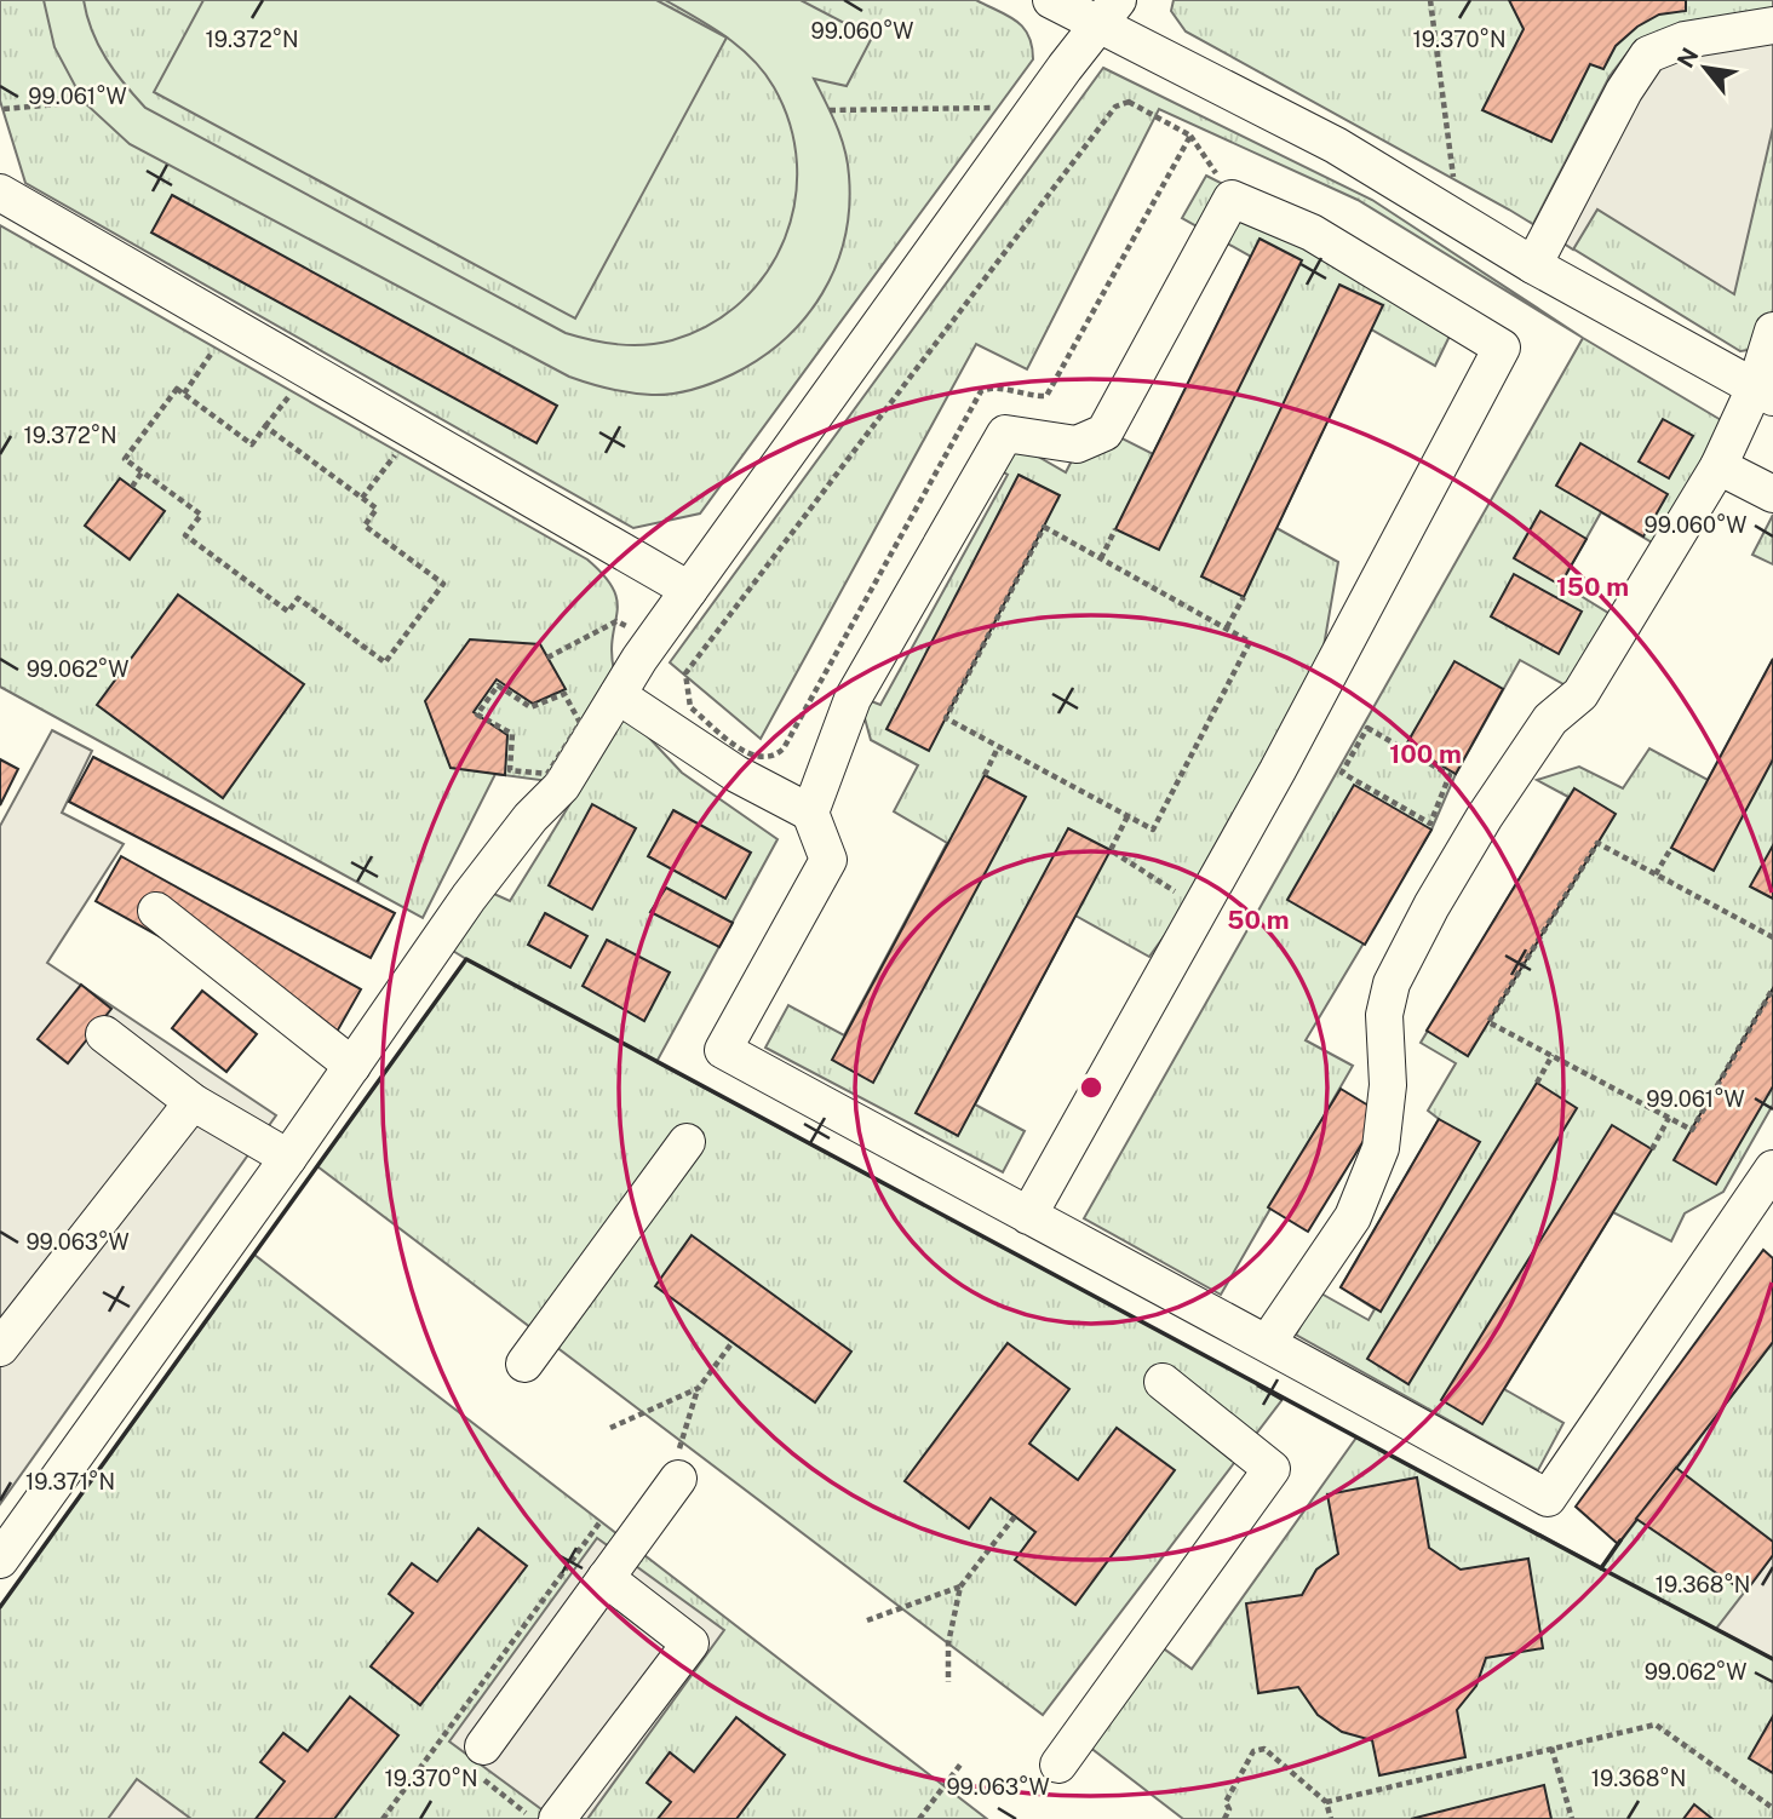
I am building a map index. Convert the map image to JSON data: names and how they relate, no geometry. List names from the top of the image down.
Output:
{
  "north": "top left",
  "coordinates": [
    "99.060°W",
    "19.372°N",
    "19.370°N",
    "99.061°W",
    "99.062°W",
    "99.063°W",
    "19.371°N",
    "19.368°N"
  ],
  "rings": ["150 m", "100 m", "50 m"]
}
